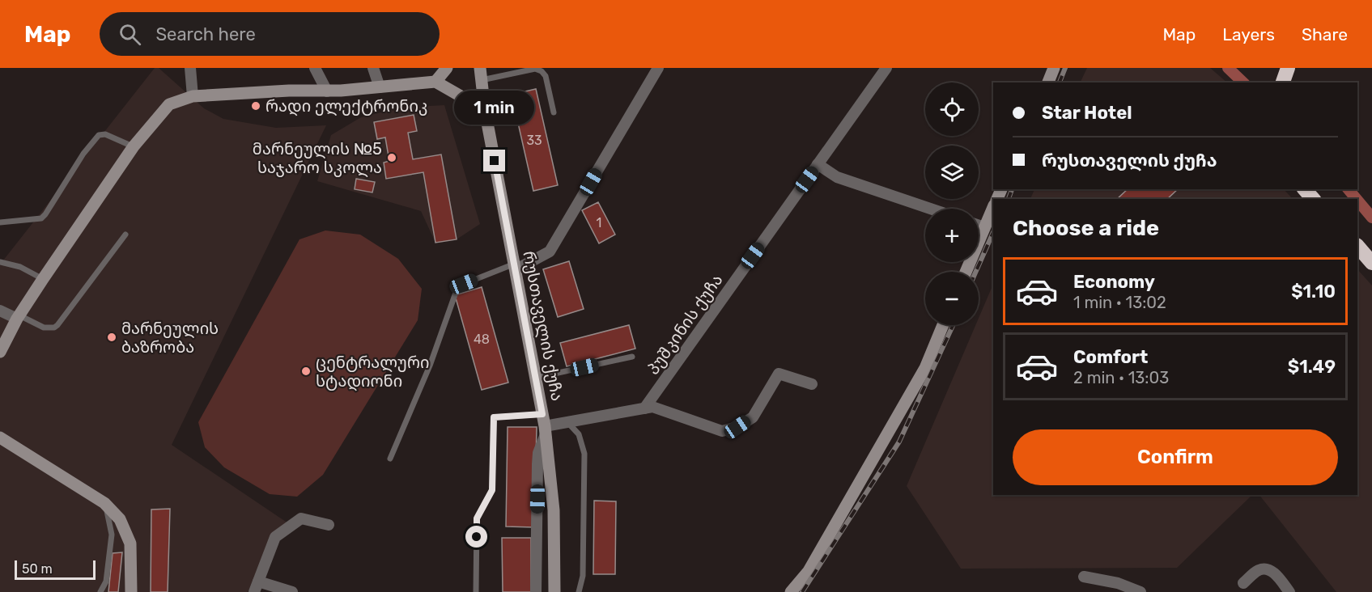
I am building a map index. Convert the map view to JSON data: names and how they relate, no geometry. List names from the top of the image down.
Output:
{
  "streets": {
    "street": ["პუშკინის ქუჩა", "რუსთაველის ქუჩა"]
  },
  "places": [
    "რადი ელექტრონიკ",
    "მარნეულის №5 საჯარო სკოლა",
    "მარნეულის ბაზრობა",
    "ცენტრალური სტადიონი"
  ],
  "house_numbers": ["33", "1", "48"],
  "scale_bar": "50 m",
  "page": {
    "header": "Map",
    "search": "Search here",
    "nav": ["Map", "Layers", "Share"],
    "map_buttons": ["+", "−"],
    "banner": ["Star Hotel", "რუსთაველის ქუჩა"],
    "bubble": "1 min",
    "heading": "Choose a ride",
    "list": [
      {
        "name": "Economy",
        "note": "1 min · 13:02",
        "value": "$1.10"
      },
      {
        "name": "Comfort",
        "note": "2 min · 13:03",
        "value": "$1.49"
      }
    ],
    "buttons": "Confirm",
    "scale": "50 m"
  }
}
